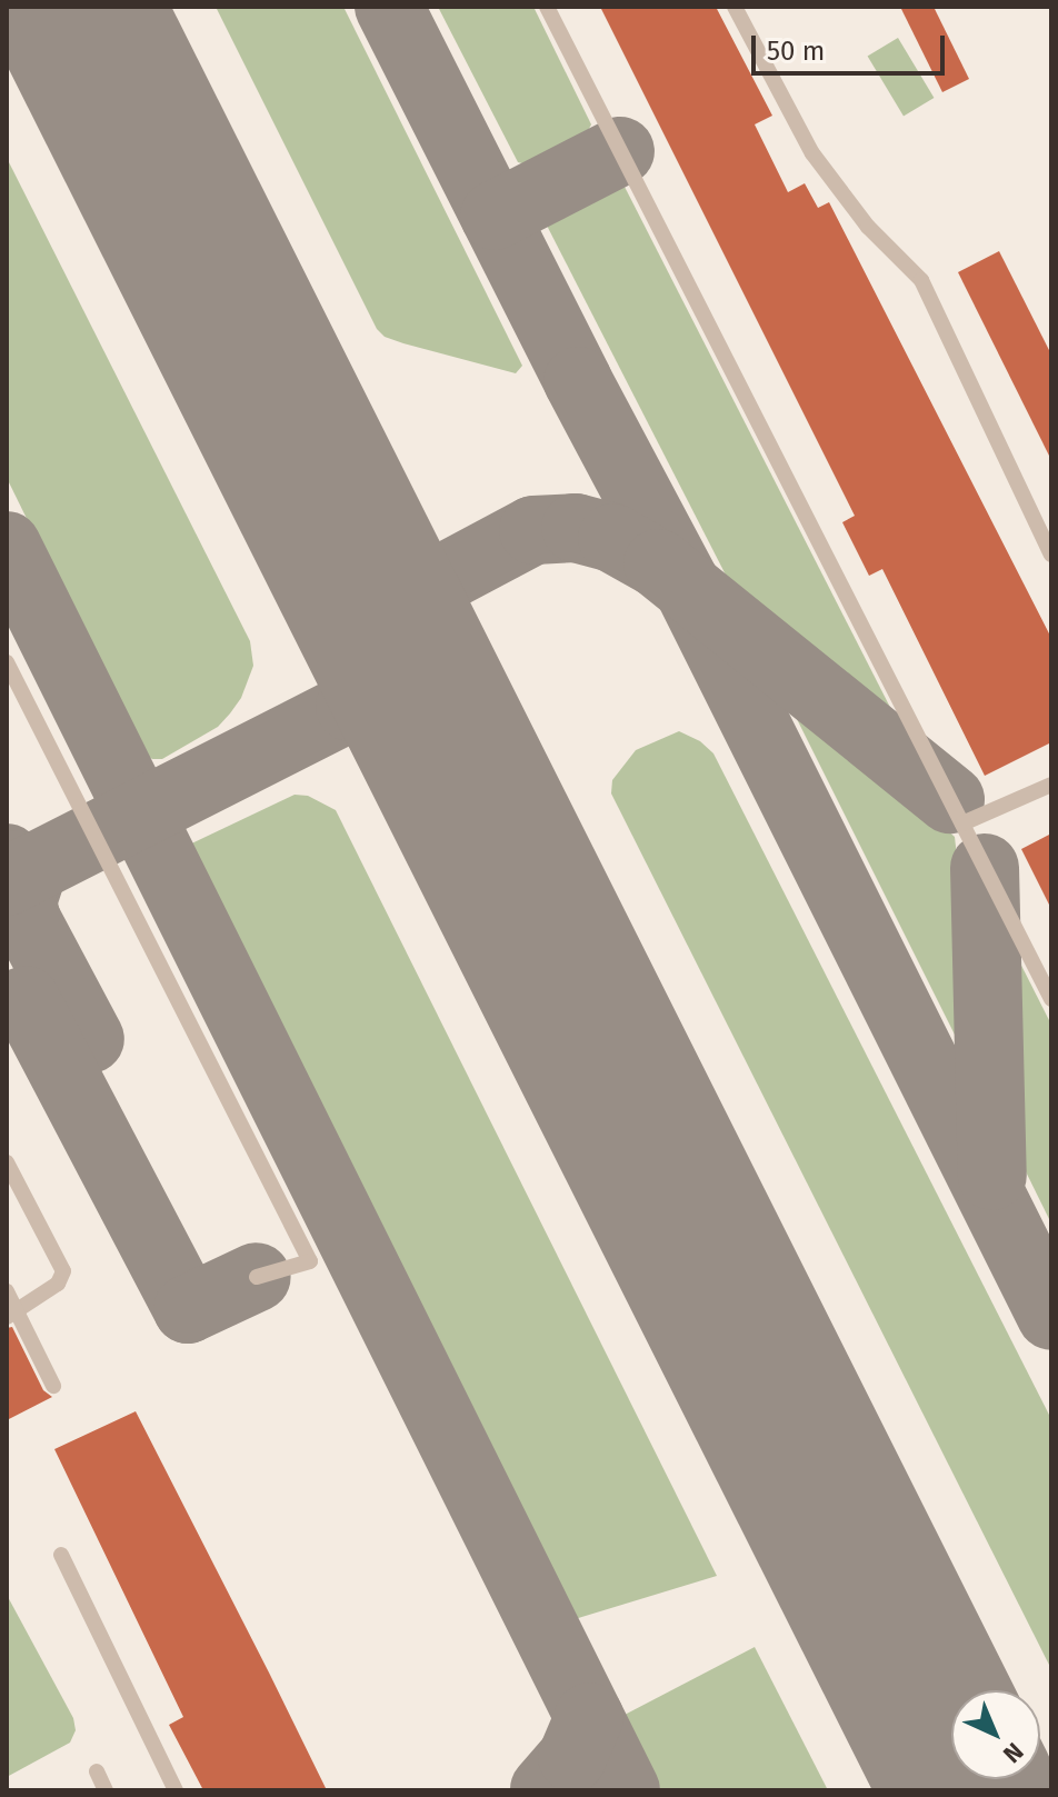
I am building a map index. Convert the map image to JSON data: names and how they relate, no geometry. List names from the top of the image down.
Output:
{
  "scale_bar": "50 m",
  "north": "bottom right"
}
